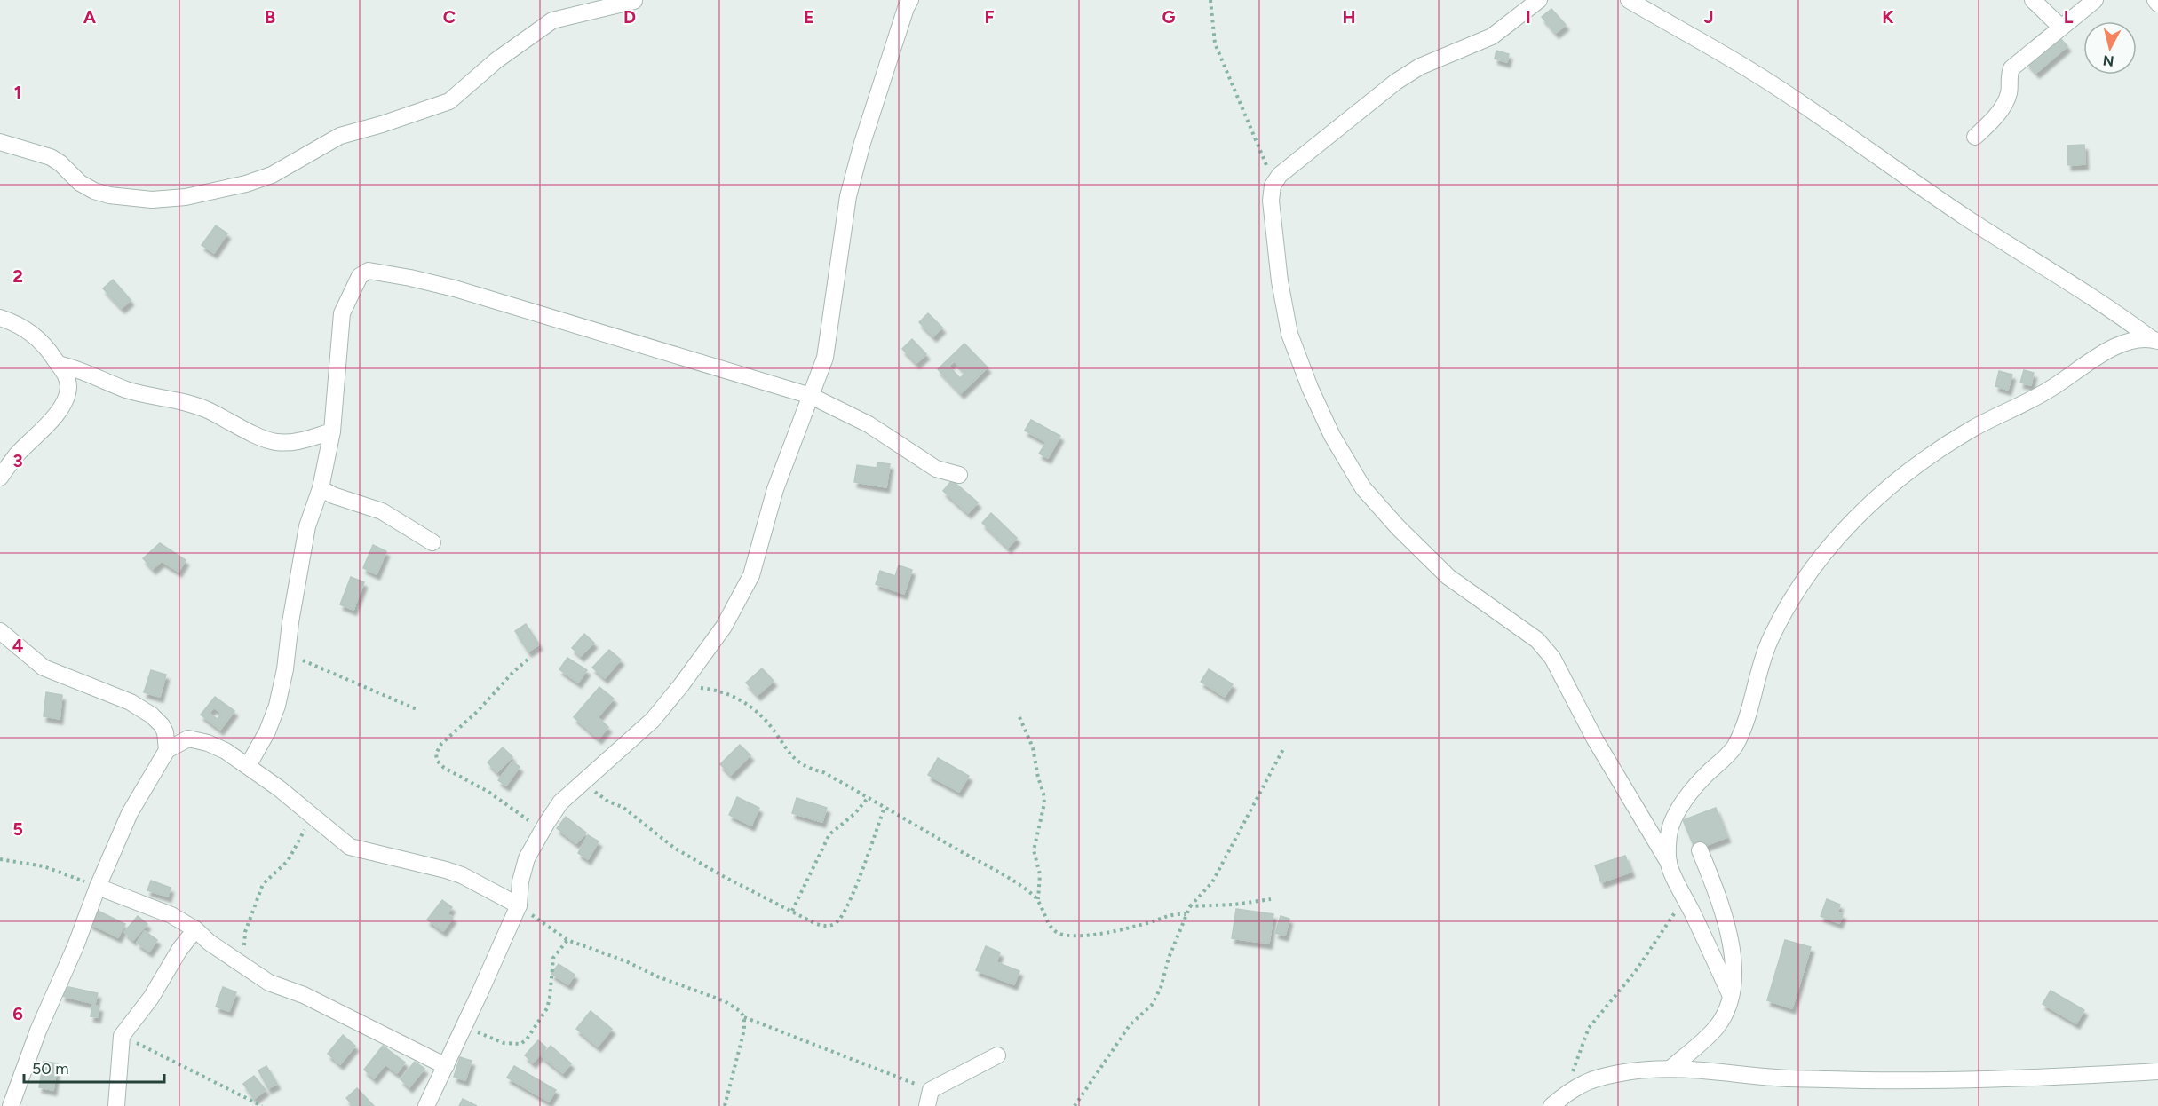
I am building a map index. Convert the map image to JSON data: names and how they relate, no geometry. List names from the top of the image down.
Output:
{
  "scale_bar": "50 m",
  "north": "bottom",
  "grid": {
    "columns": [
      "A",
      "B",
      "C",
      "D",
      "E",
      "F",
      "G",
      "H",
      "I",
      "J",
      "K",
      "L"
    ],
    "rows": [
      "1",
      "2",
      "3",
      "4",
      "5",
      "6"
    ]
  }
}
